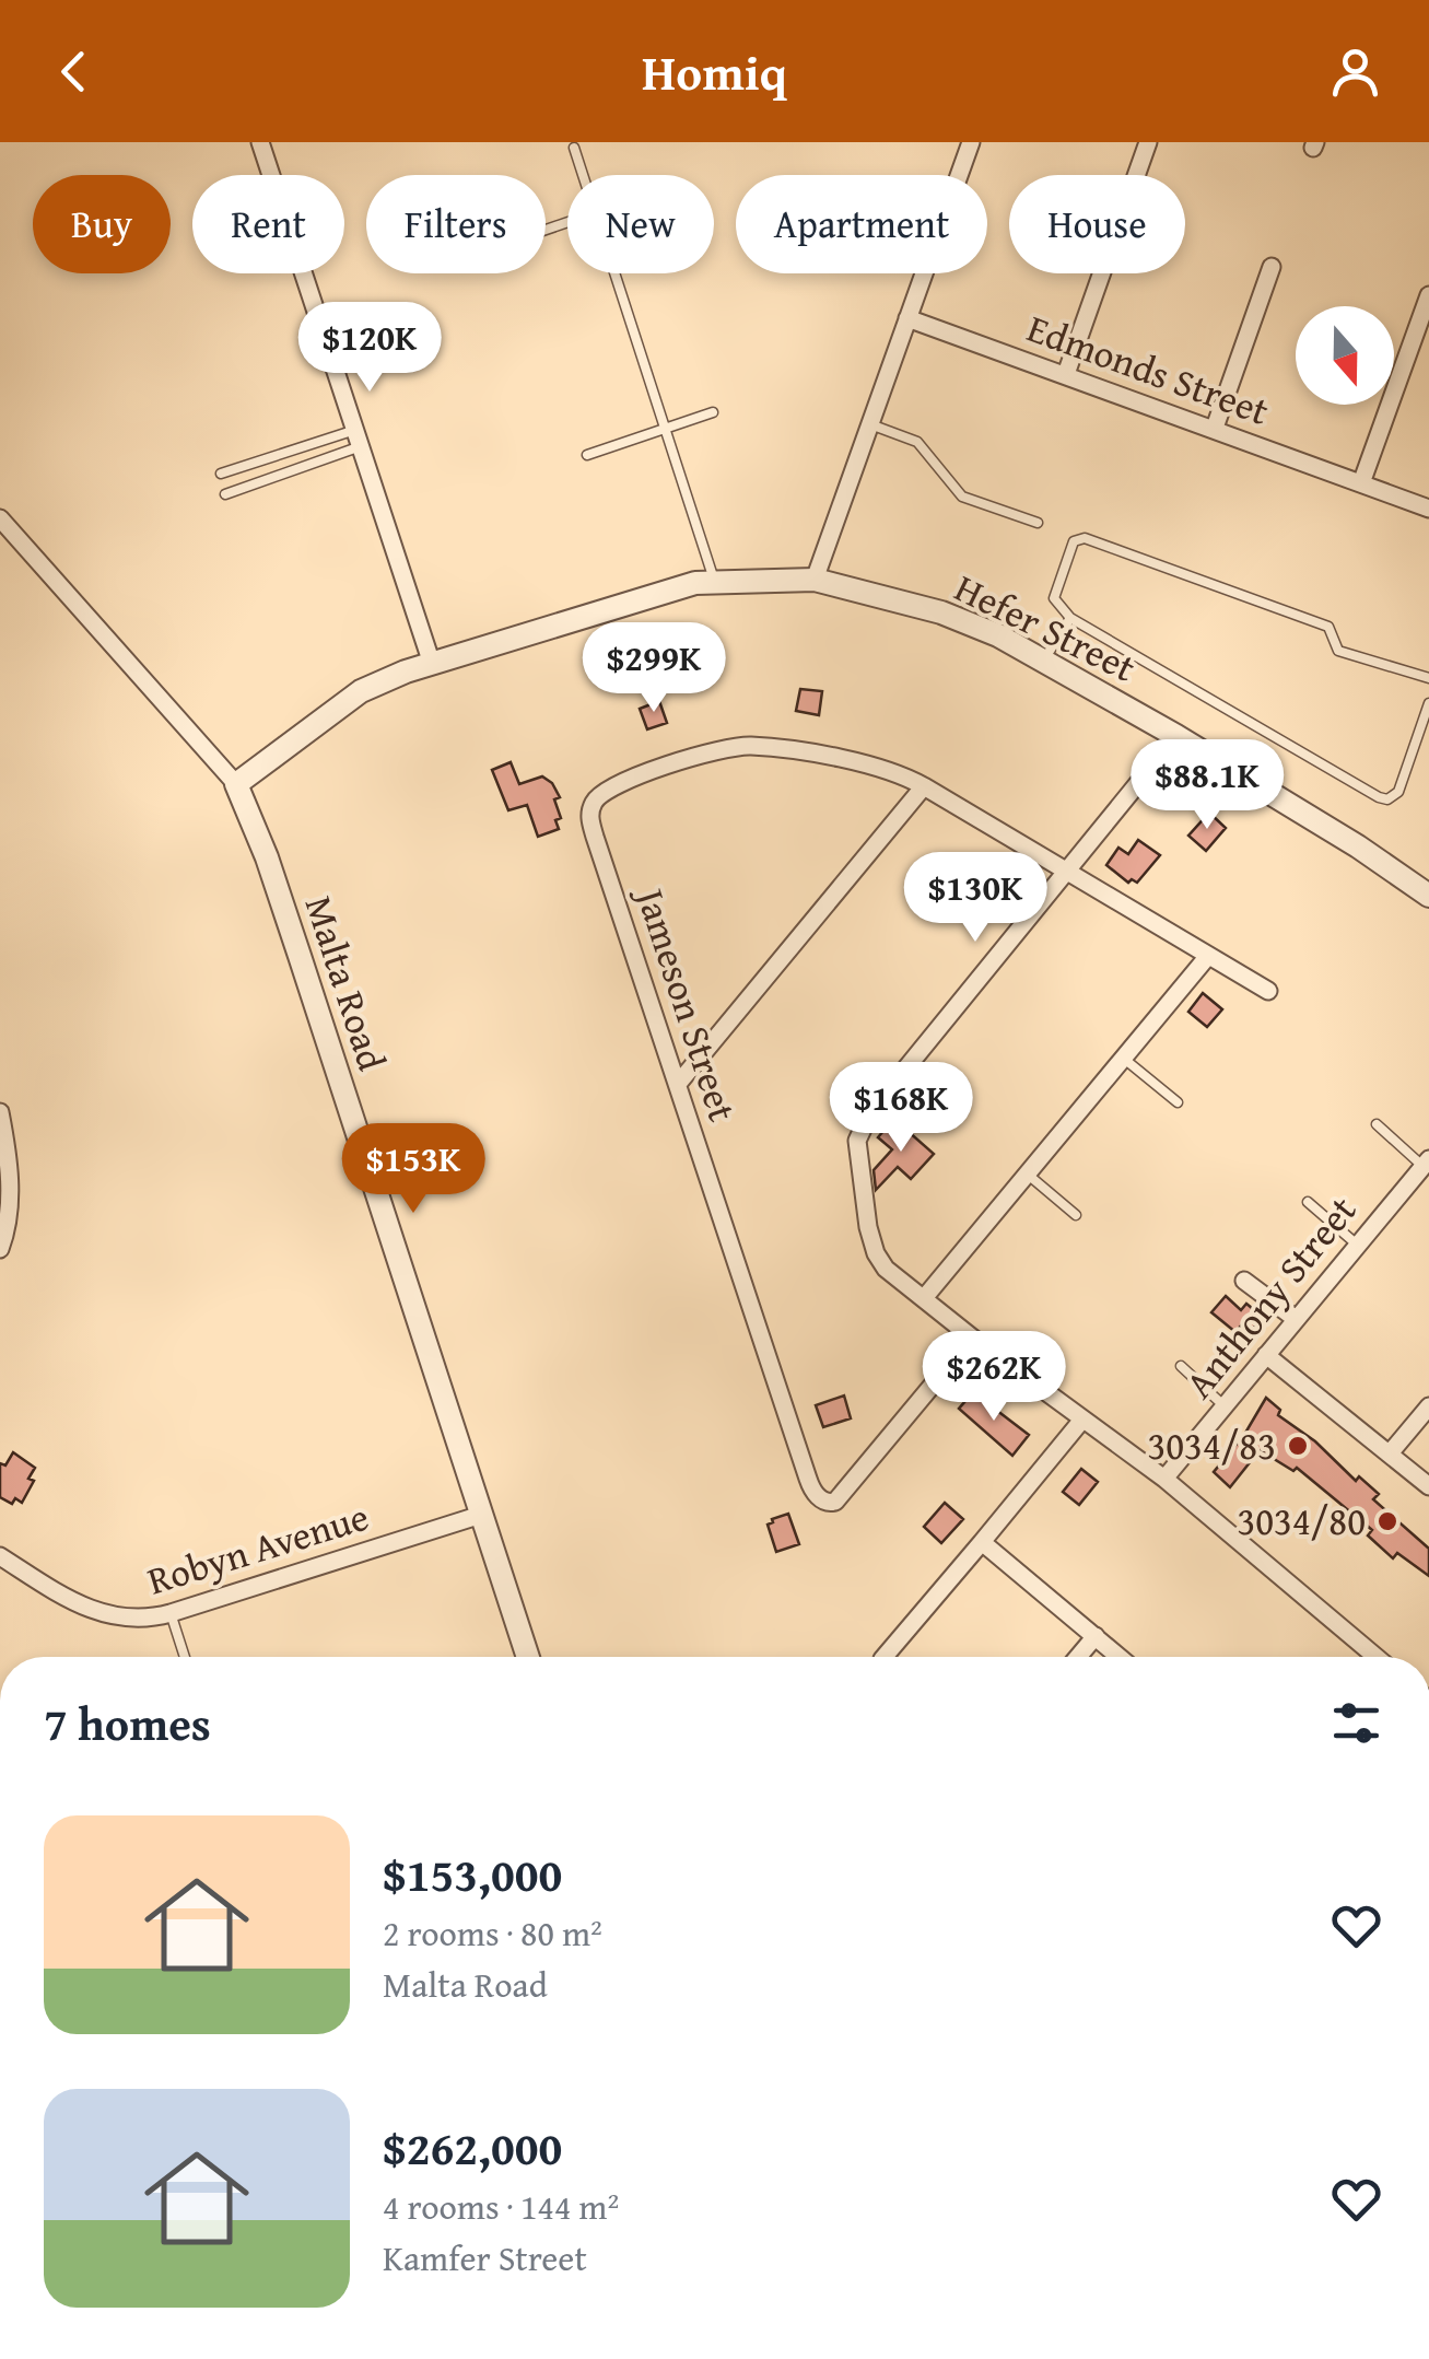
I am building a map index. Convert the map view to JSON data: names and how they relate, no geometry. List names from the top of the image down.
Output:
{
  "streets": {
    "street": [
      "Edmonds Street",
      "Hefer Street",
      "Malta Road",
      "Jameson Street",
      "Anthony Street",
      "Robyn Avenue"
    ]
  },
  "crossings": [
    ["Hefer Street", "Malta Road"],
    ["Malta Road", "Robyn Avenue"]
  ],
  "places": ["3034/83", "3034/80"],
  "north": "bottom",
  "page": {
    "header": "Homiq",
    "chip": [
      "Buy",
      "Rent",
      "Filters",
      "New",
      "Apartment",
      "House"
    ],
    "price": [
      "$120K",
      "$299K",
      "$88.1K",
      "$130K",
      "$168K",
      "$153K",
      "$262K"
    ],
    "heading": "7 homes",
    "list": [
      {
        "name": "$153,000",
        "note": "2 rooms · 80 m² · Malta Road"
      },
      {
        "name": "$262,000",
        "note": "4 rooms · 144 m² · Kamfer Street"
      }
    ]
  }
}
